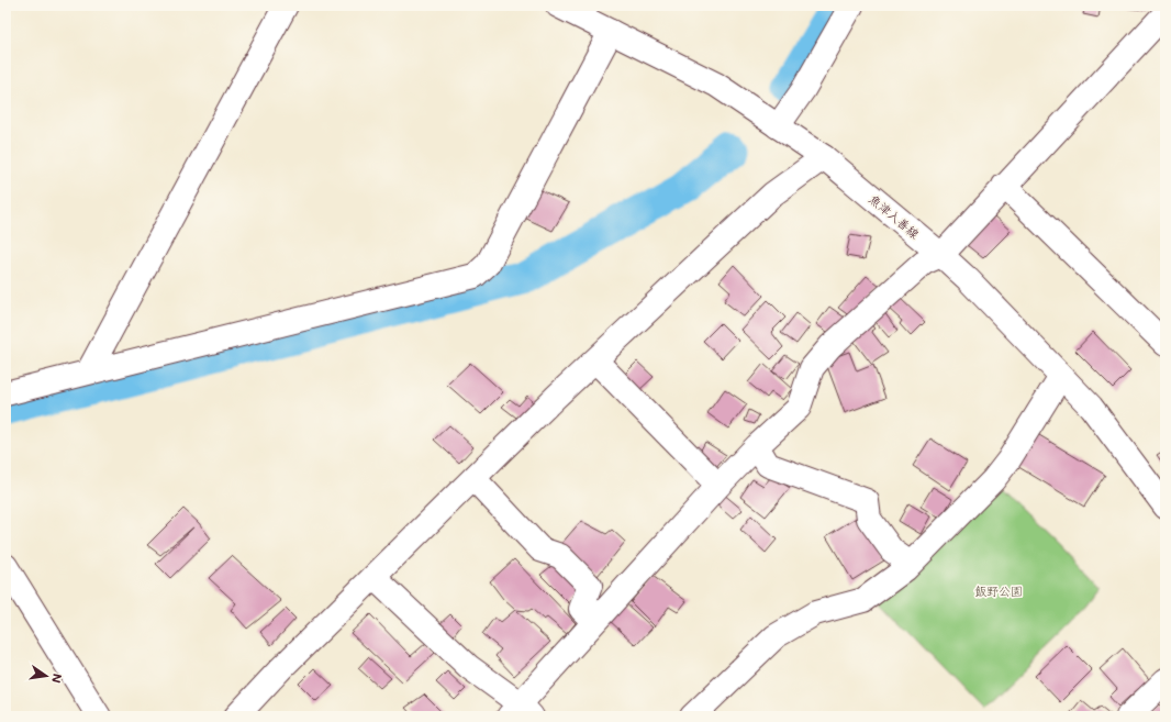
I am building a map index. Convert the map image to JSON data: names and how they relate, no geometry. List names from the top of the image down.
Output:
{
  "streets": {
    "street": ["魚津入善線"]
  },
  "parks": ["飯野公園"],
  "north": "right"
}
